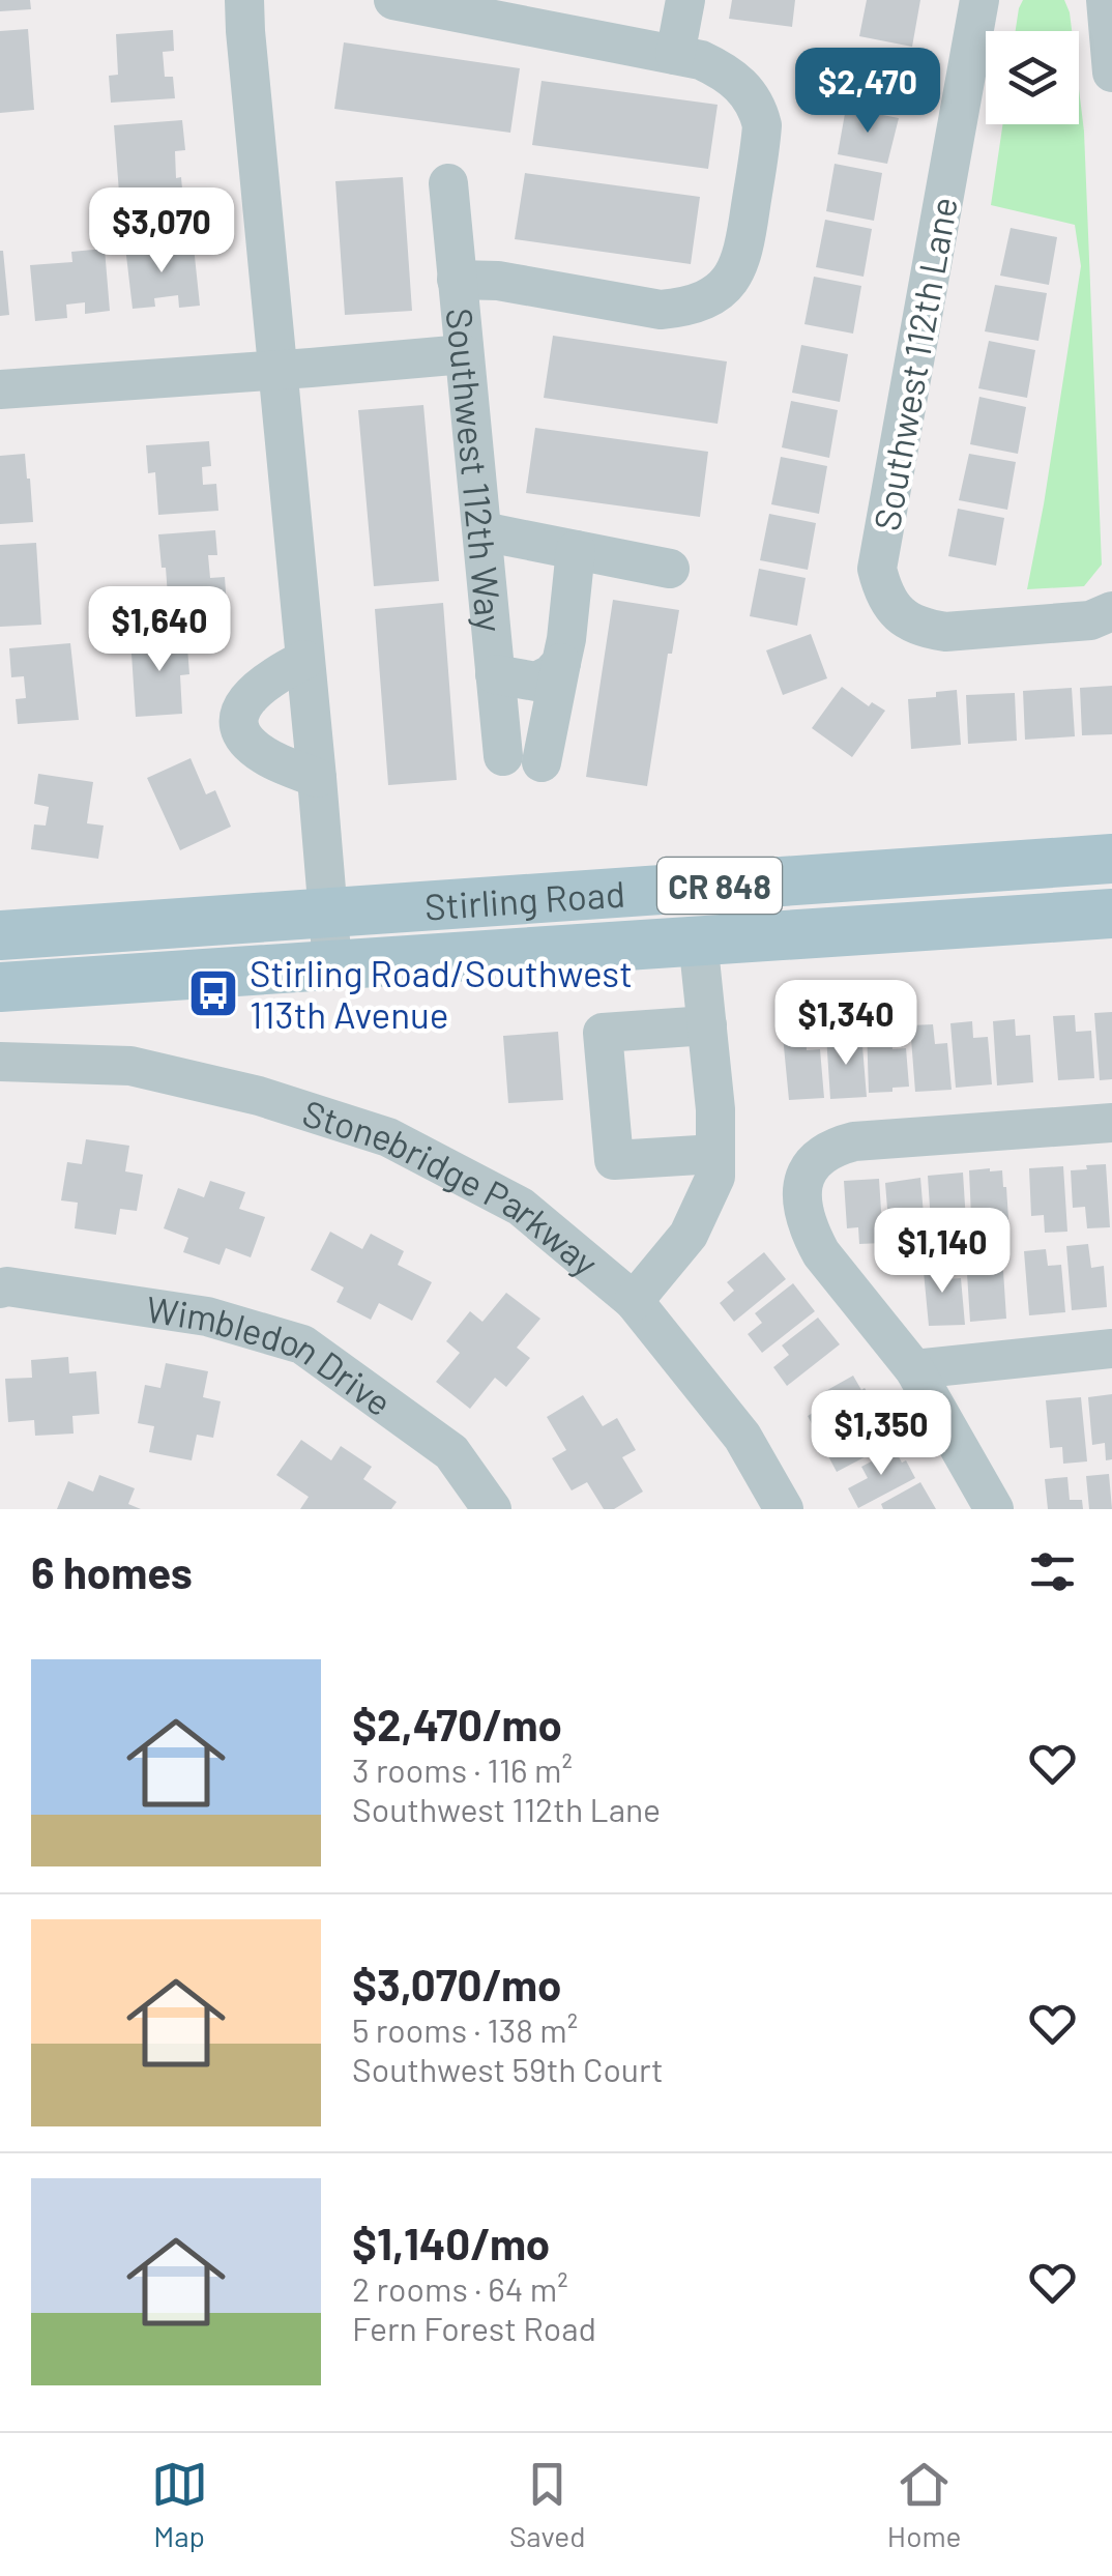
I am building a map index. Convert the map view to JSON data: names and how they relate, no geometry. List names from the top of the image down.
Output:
{
  "streets": {
    "main road": ["CR 848", "Stirling Road"],
    "street": [
      "Southwest 112th Lane",
      "Southwest 112th Way",
      "Stonebridge Parkway",
      "Wimbledon Drive"
    ]
  },
  "places": {
    "bus stop": ["Stirling Road/Southwest 113th Avenue"]
  },
  "page": {
    "price": [
      "$2,470",
      "$3,070",
      "$1,640",
      "$1,340",
      "$1,140",
      "$1,350"
    ],
    "heading": "6 homes",
    "list": [
      {
        "name": "$2,470/mo",
        "note": "3 rooms · 116 m² · Southwest 112th Lane"
      },
      {
        "name": "$3,070/mo",
        "note": "5 rooms · 138 m² · Southwest 59th Court"
      },
      {
        "name": "$1,140/mo",
        "note": "2 rooms · 64 m² · Fern Forest Road"
      }
    ],
    "tabs": ["Map", "Saved", "Home"]
  }
}
